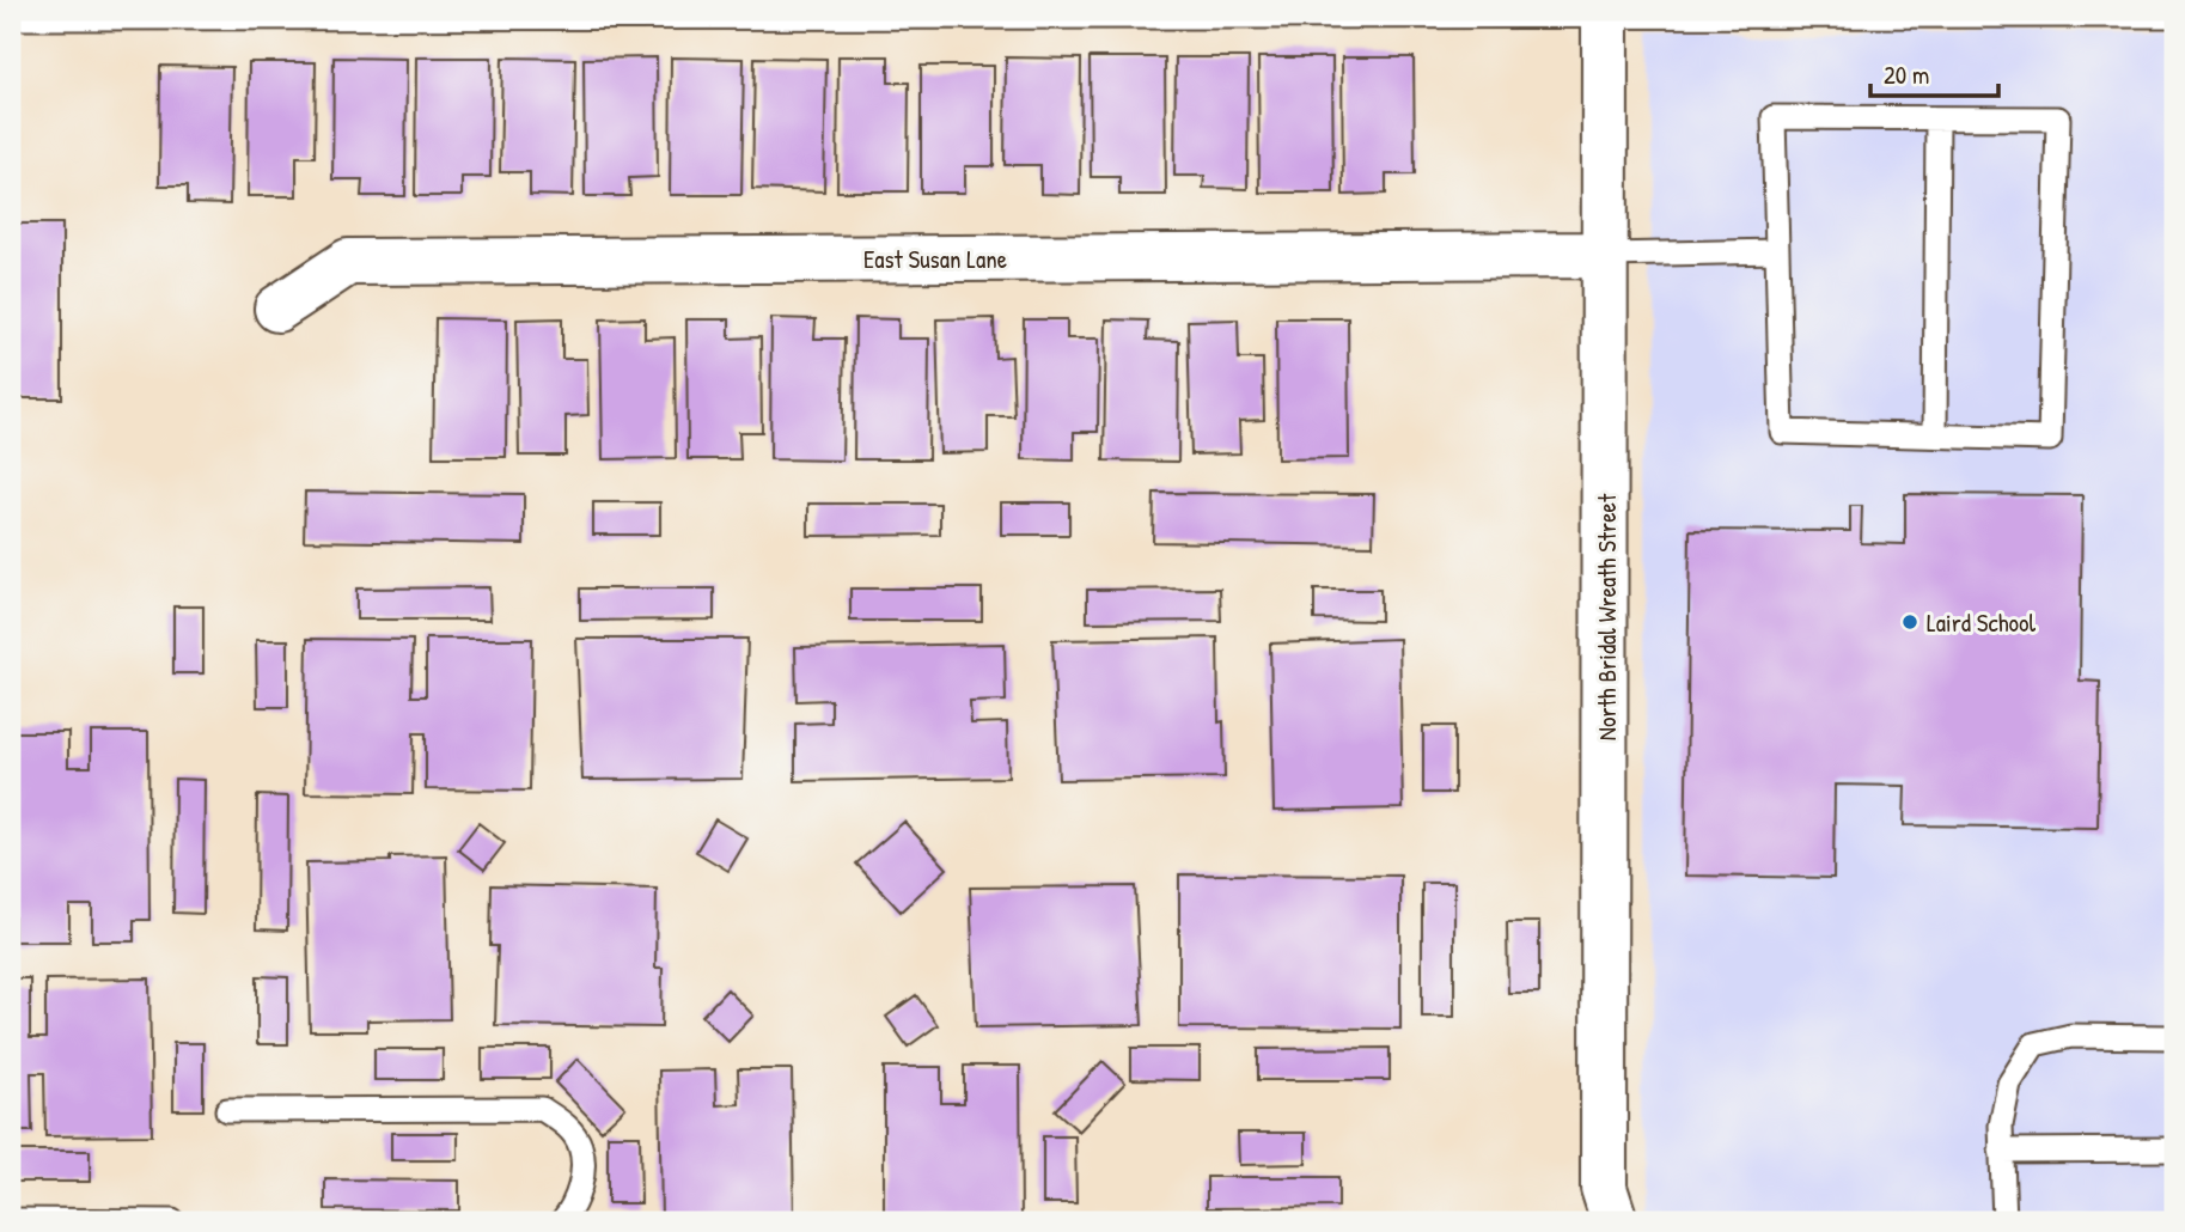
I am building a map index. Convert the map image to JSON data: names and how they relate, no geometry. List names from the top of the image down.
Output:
{
  "streets": {
    "street": ["East Susan Lane", "North Bridal Wreath Street"]
  },
  "crossings": [
    ["East Susan Lane", "North Bridal Wreath Street"]
  ],
  "places": ["Laird School"],
  "scale_bar": "20 m"
}
